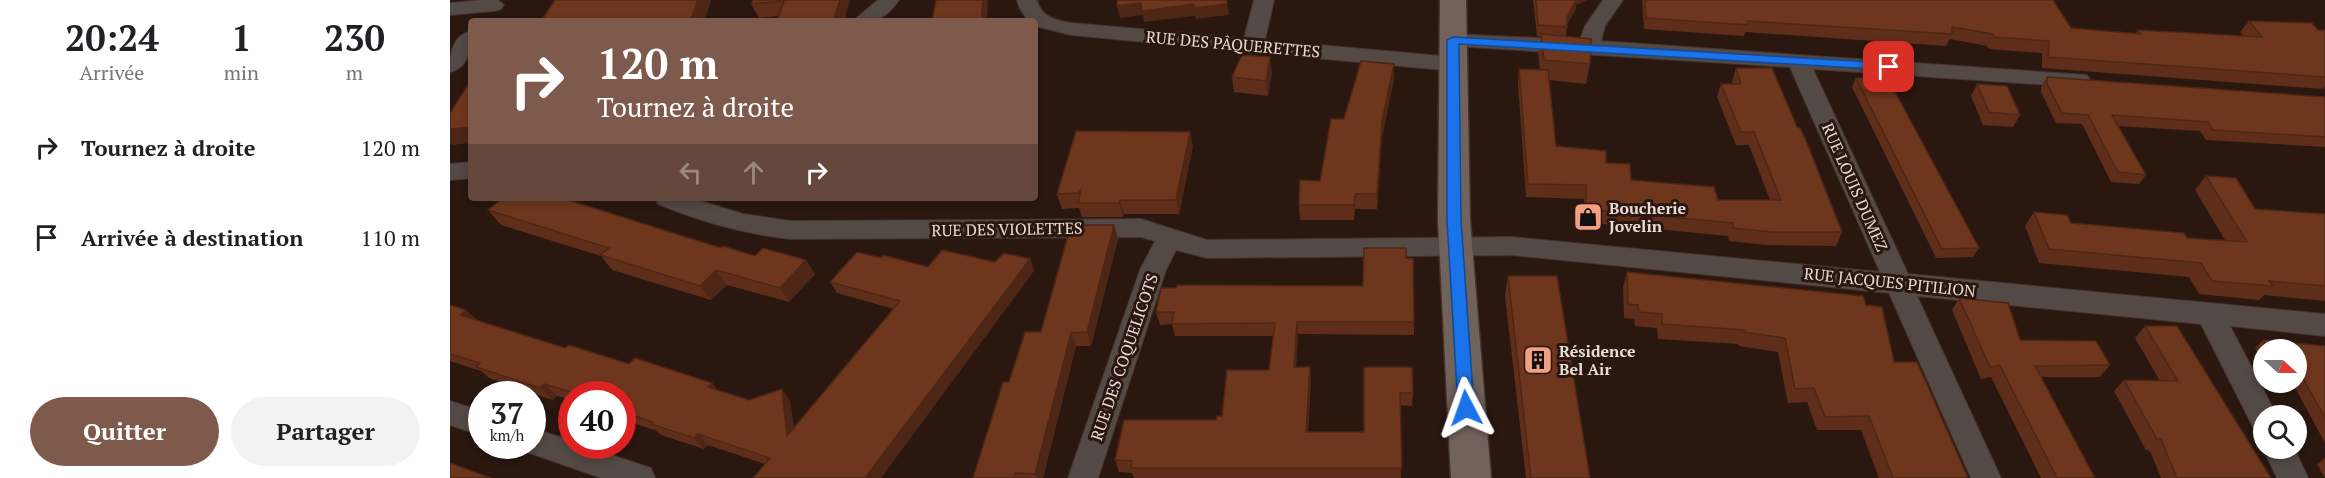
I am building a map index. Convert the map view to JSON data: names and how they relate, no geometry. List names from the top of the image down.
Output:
{
  "streets": {
    "street": [
      "RUE DES PÂQUERETTES",
      "RUE LOUIS DUMEZ",
      "RUE DES VIOLETTES",
      "RUE JACQUES PITILION",
      "RUE DES COQUELICOTS"
    ]
  },
  "crossings": [
    ["RUE DES PÂQUERETTES", "RUE LOUIS DUMEZ"],
    ["RUE LOUIS DUMEZ", "RUE JACQUES PITILION"],
    ["RUE DES VIOLETTES", "RUE JACQUES PITILION"],
    ["RUE DES VIOLETTES", "RUE DES COQUELICOTS"]
  ],
  "places": {
    "shop": ["Boucherie Jovelin"],
    "building": ["Résidence Bel Air"]
  },
  "north": "right",
  "page": {
    "eta": [
      "20:24",
      "Arrivée",
      "1",
      "min",
      "230",
      "m"
    ],
    "turn": ["120 m", "Tournez à droite"],
    "list": [
      {
        "name": "Tournez à droite",
        "value": "120 m"
      },
      {
        "name": "Arrivée à destination",
        "value": "110 m"
      }
    ],
    "speed": "37 km/h",
    "limit": "40",
    "buttons": ["Quitter", "Partager"]
  }
}
